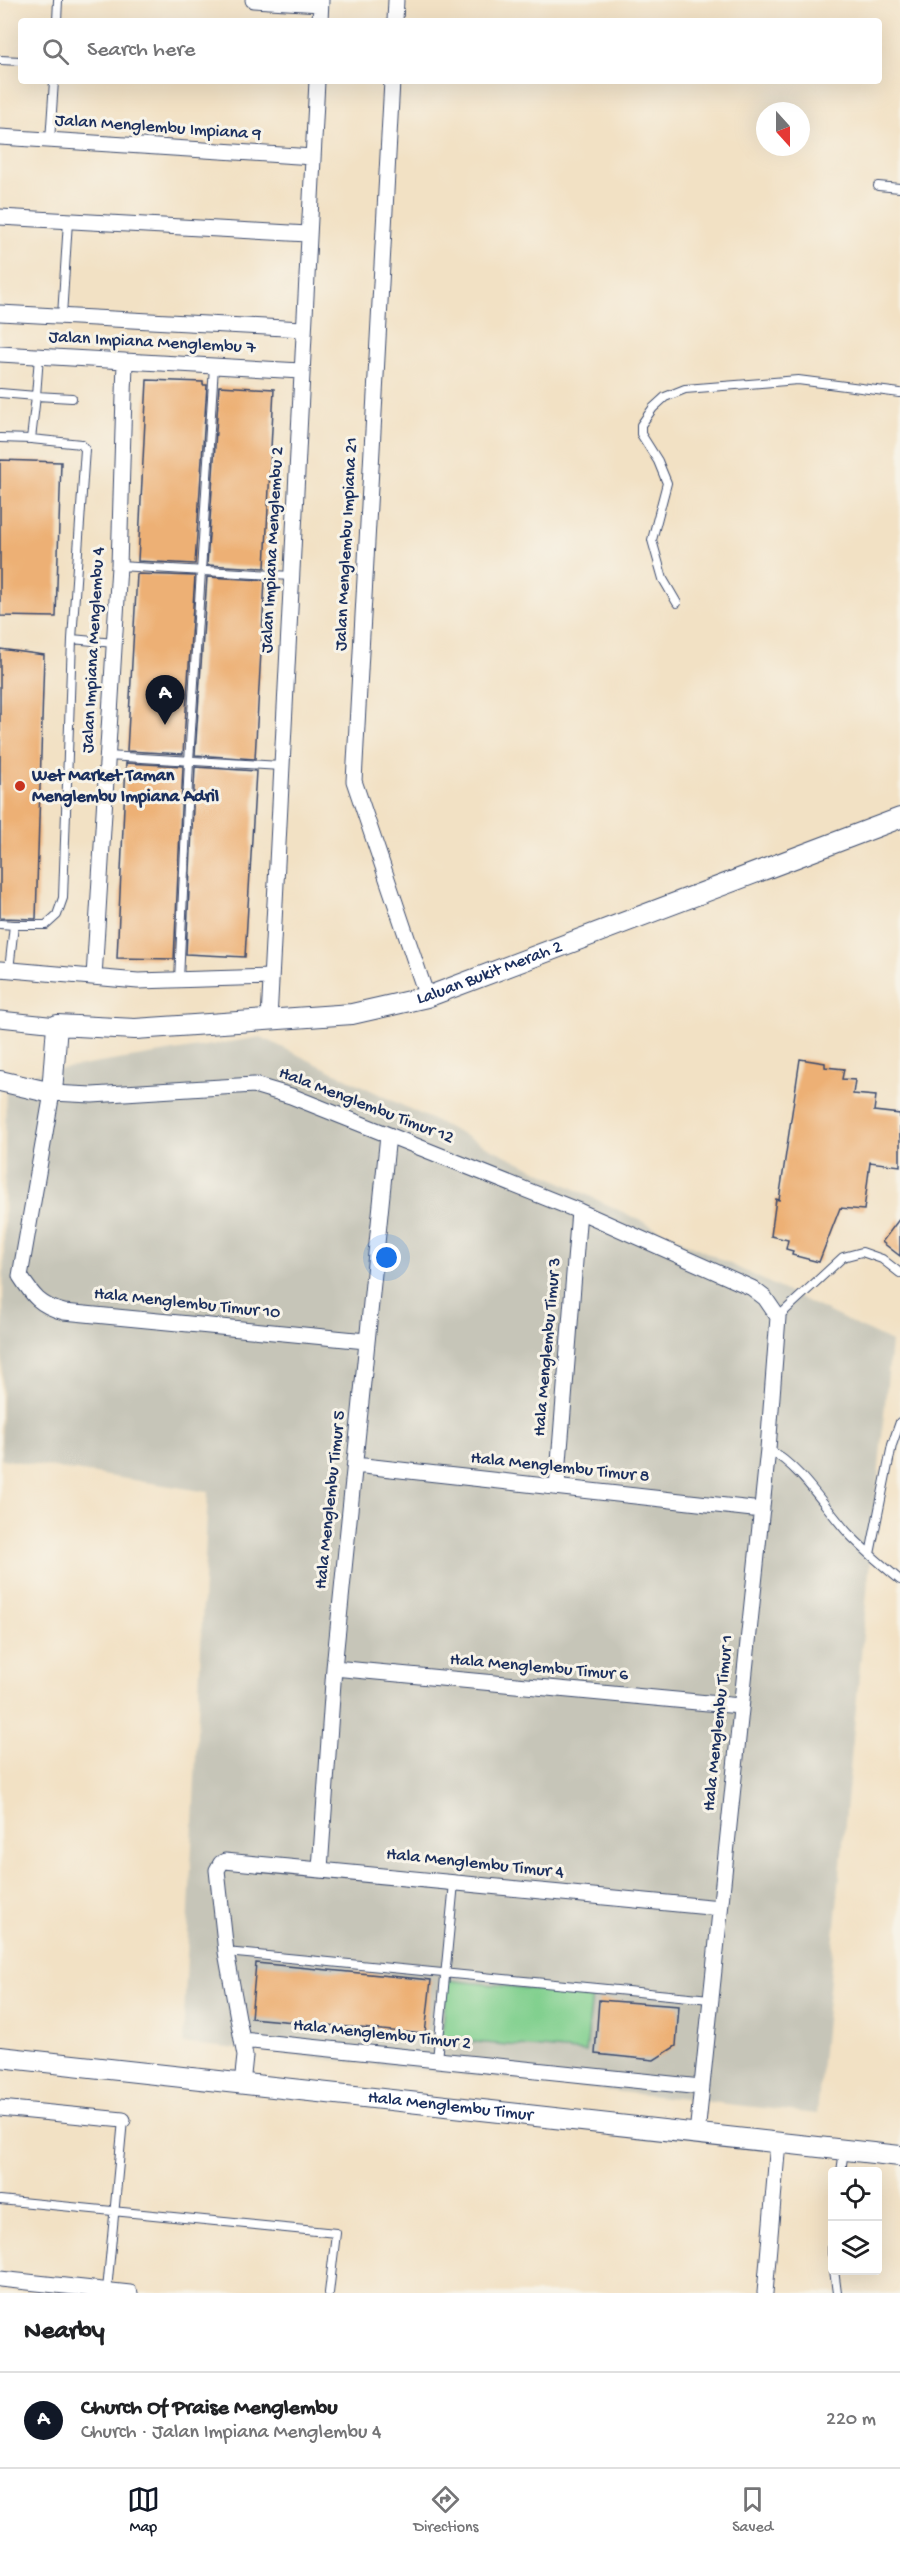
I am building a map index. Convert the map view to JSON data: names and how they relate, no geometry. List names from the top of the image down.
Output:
{
  "streets": {
    "street": [
      "Jalan Menglembu Impiana 9",
      "Jalan Impiana Menglembu 7",
      "Jalan Menglembu Impiana 21",
      "Jalan Impiana Menglembu 2",
      "Jalan Impiana Menglembu 4",
      "Laluan Bukit Merah 2",
      "Hala Menglembu Timur 12",
      "Hala Menglembu Timur 10",
      "Hala Menglembu Timur 3",
      "Hala Menglembu Timur 8",
      "Hala Menglembu Timur 5",
      "Hala Menglembu Timur 6",
      "Hala Menglembu Timur 1",
      "Hala Menglembu Timur 4",
      "Hala Menglembu Timur 2",
      "Hala Menglembu Timur"
    ]
  },
  "crossings": [
    ["Jalan Menglembu Impiana 9", "Jalan Impiana Menglembu 2"],
    ["Jalan Impiana Menglembu 7", "Jalan Impiana Menglembu 2"],
    ["Jalan Impiana Menglembu 7", "Jalan Impiana Menglembu 4"],
    ["Jalan Menglembu Impiana 21", "Laluan Bukit Merah 2"],
    ["Jalan Impiana Menglembu 2", "Laluan Bukit Merah 2"],
    ["Hala Menglembu Timur 12", "Hala Menglembu Timur 10"],
    ["Hala Menglembu Timur 12", "Hala Menglembu Timur 3"],
    ["Hala Menglembu Timur 12", "Hala Menglembu Timur 5"],
    ["Hala Menglembu Timur 12", "Hala Menglembu Timur 1"],
    ["Hala Menglembu Timur 10", "Hala Menglembu Timur 5"],
    ["Hala Menglembu Timur 3", "Hala Menglembu Timur 8"],
    ["Hala Menglembu Timur 8", "Hala Menglembu Timur 5"],
    ["Hala Menglembu Timur 8", "Hala Menglembu Timur 1"],
    ["Hala Menglembu Timur 5", "Hala Menglembu Timur 6"],
    ["Hala Menglembu Timur 5", "Hala Menglembu Timur 4"],
    ["Hala Menglembu Timur 6", "Hala Menglembu Timur 1"],
    ["Hala Menglembu Timur 1", "Hala Menglembu Timur 4"],
    ["Hala Menglembu Timur 1", "Hala Menglembu Timur 2"],
    ["Hala Menglembu Timur 1", "Hala Menglembu Timur"]
  ],
  "places": ["Wet Market Taman Menglembu Impiana Adril"],
  "north": "bottom",
  "page": {
    "search": "Search here",
    "pins": "A",
    "heading": "Nearby",
    "list": [
      {
        "mark": "A",
        "name": "Church Of Praise Menglembu",
        "note": "Church · Jalan Impiana Menglembu 4",
        "value": "220 m"
      }
    ],
    "nav": ["Map", "Directions", "Saved"]
  }
}
